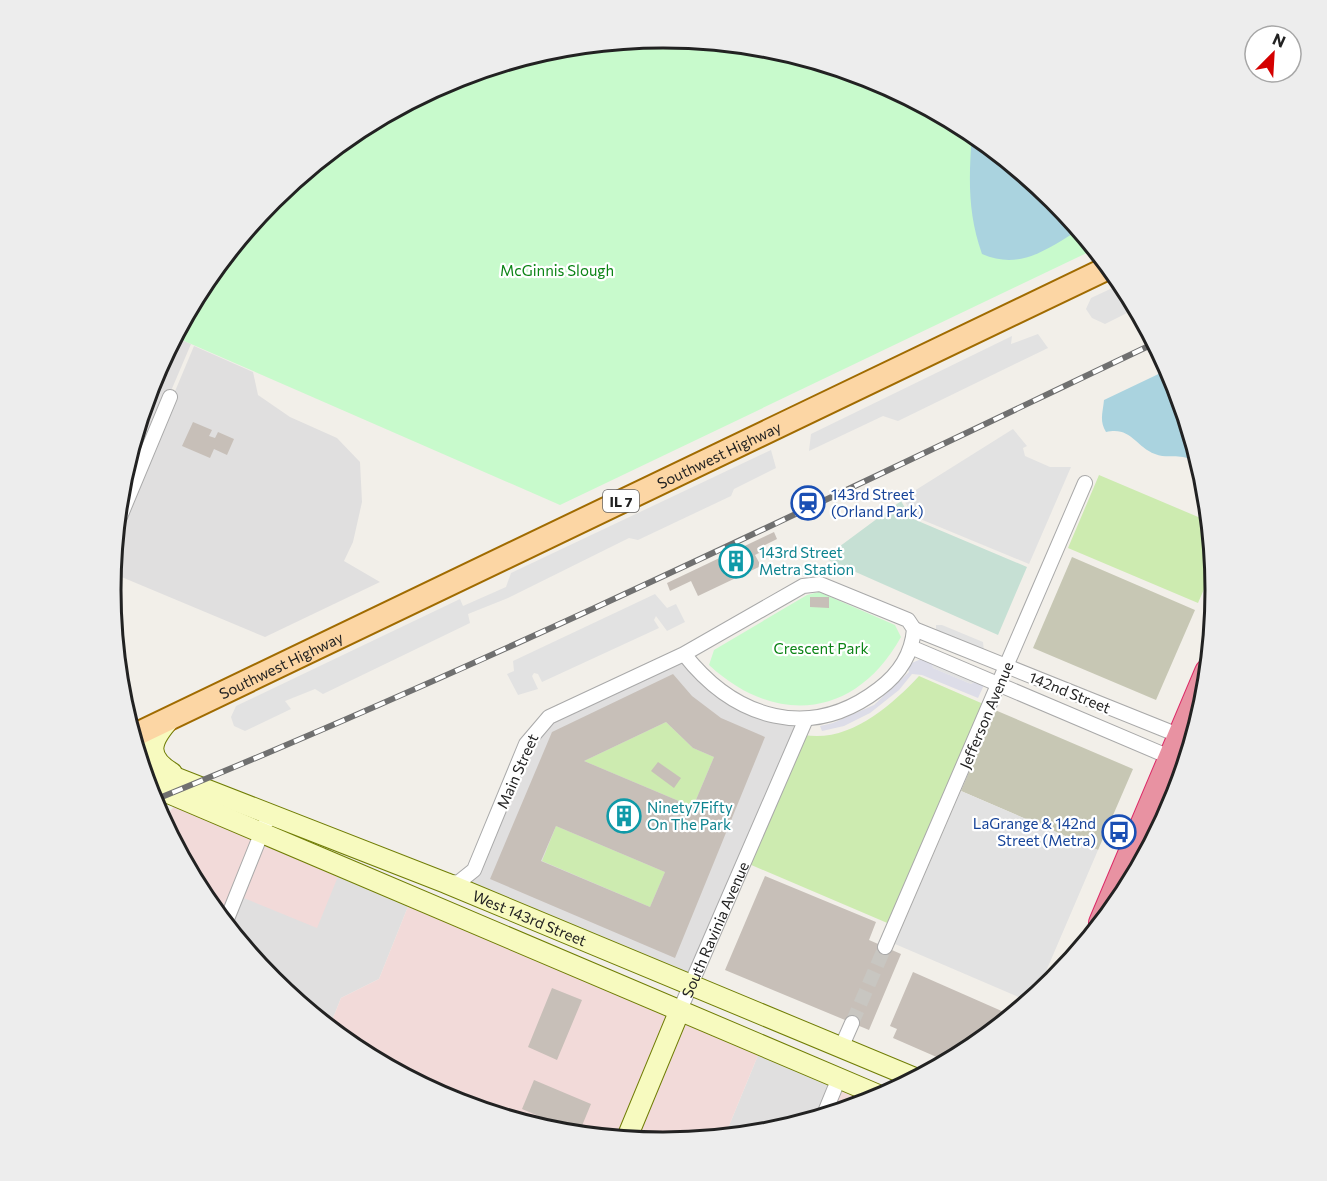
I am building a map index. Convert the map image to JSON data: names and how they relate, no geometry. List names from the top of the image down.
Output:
{
  "streets": {
    "main road": [
      "Southwest Highway",
      "IL 7",
      "West 143rd Street",
      "South Ravinia Avenue"
    ],
    "street": ["142nd Street", "Jefferson Avenue", "Main Street"]
  },
  "crossings": [
    ["142nd Street", "Jefferson Avenue"],
    ["142nd Street", "Main Street"],
    ["West 143rd Street", "South Ravinia Avenue"]
  ],
  "parks": ["McGinnis Slough", "Crescent Park"],
  "places": {
    "station": ["143rd Street (Orland Park)"],
    "building": ["143rd Street Metra Station", "Ninety7Fifty On The Park"],
    "bus stop": ["LaGrange & 142nd Street (Metra)"]
  },
  "north": "top right"
}
